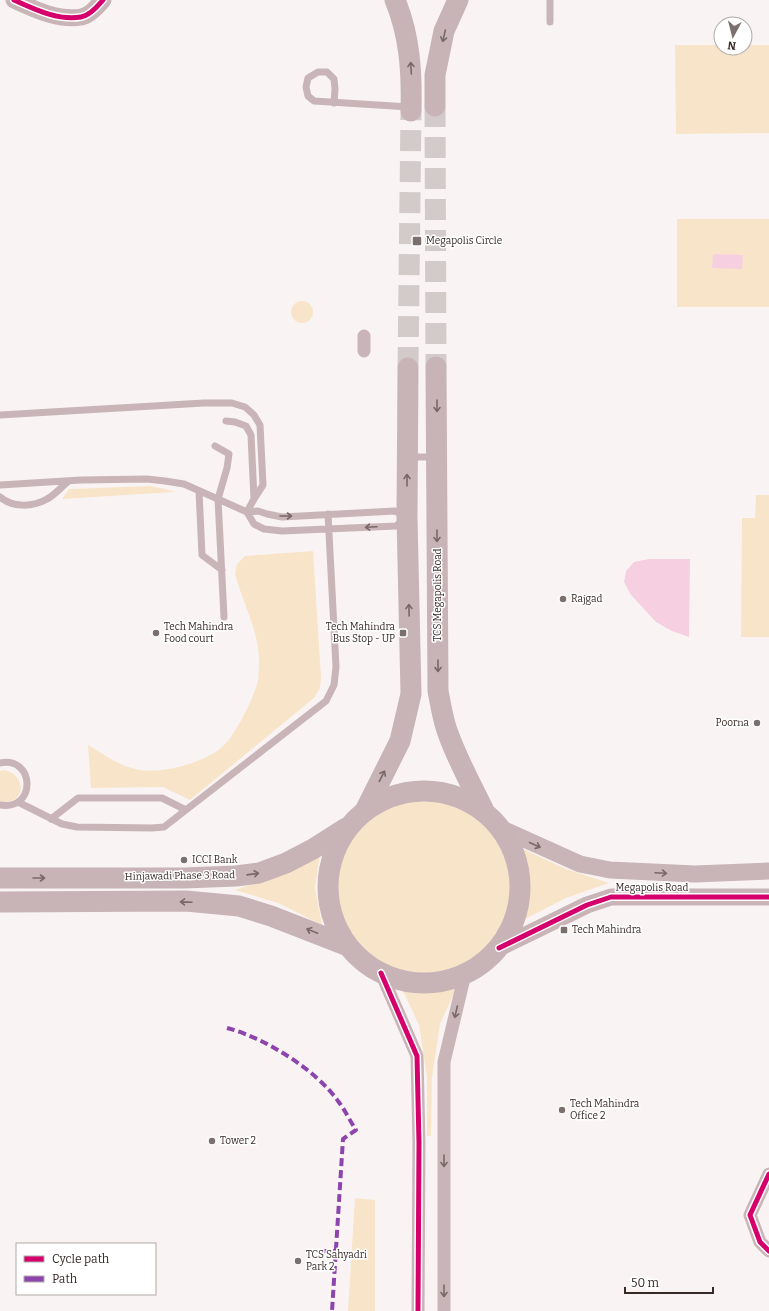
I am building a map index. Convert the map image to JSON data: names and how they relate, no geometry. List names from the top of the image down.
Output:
{
  "streets": {
    "main road": ["TCS Megapolis Road", "Hinjawadi Phase 3 Road"],
    "street": ["Megapolis Road"]
  },
  "places": {
    "transit": ["Megapolis Circle", "Tech Mahindra Bus Stop - UP", "Tech Mahindra"],
    "other": [
      "Rajgad",
      "Tech Mahindra Food court",
      "Poorna",
      "ICCI Bank",
      "Tech Mahindra Office 2",
      "Tower 2",
      "TCS Sahyadri Park 2"
    ]
  },
  "legend": ["Cycle path", "Path"],
  "scale_bar": "50 m",
  "north": "bottom"
}
